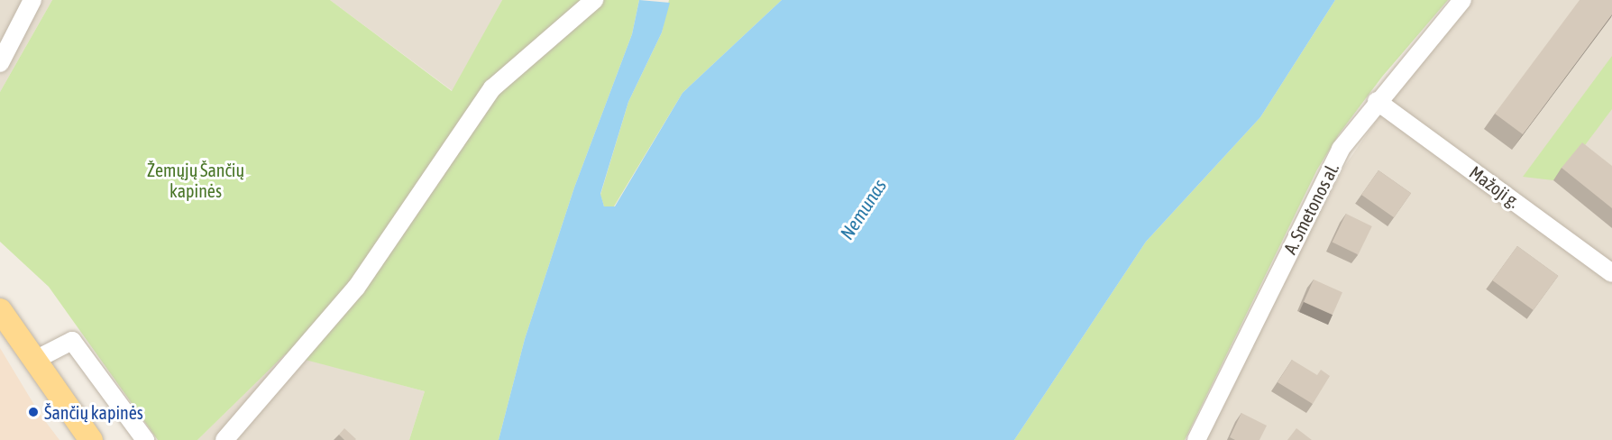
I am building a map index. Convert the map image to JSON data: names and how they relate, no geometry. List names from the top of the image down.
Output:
{
  "streets": {
    "street": ["Mažoji g.", "A. Smetonos al."]
  },
  "crossings": [
    ["Mažoji g.", "A. Smetonos al."]
  ],
  "water": ["Nemunas"],
  "parks": ["Žemųjų Šančių kapinės"],
  "places": ["Šančių kapinės"]
}
